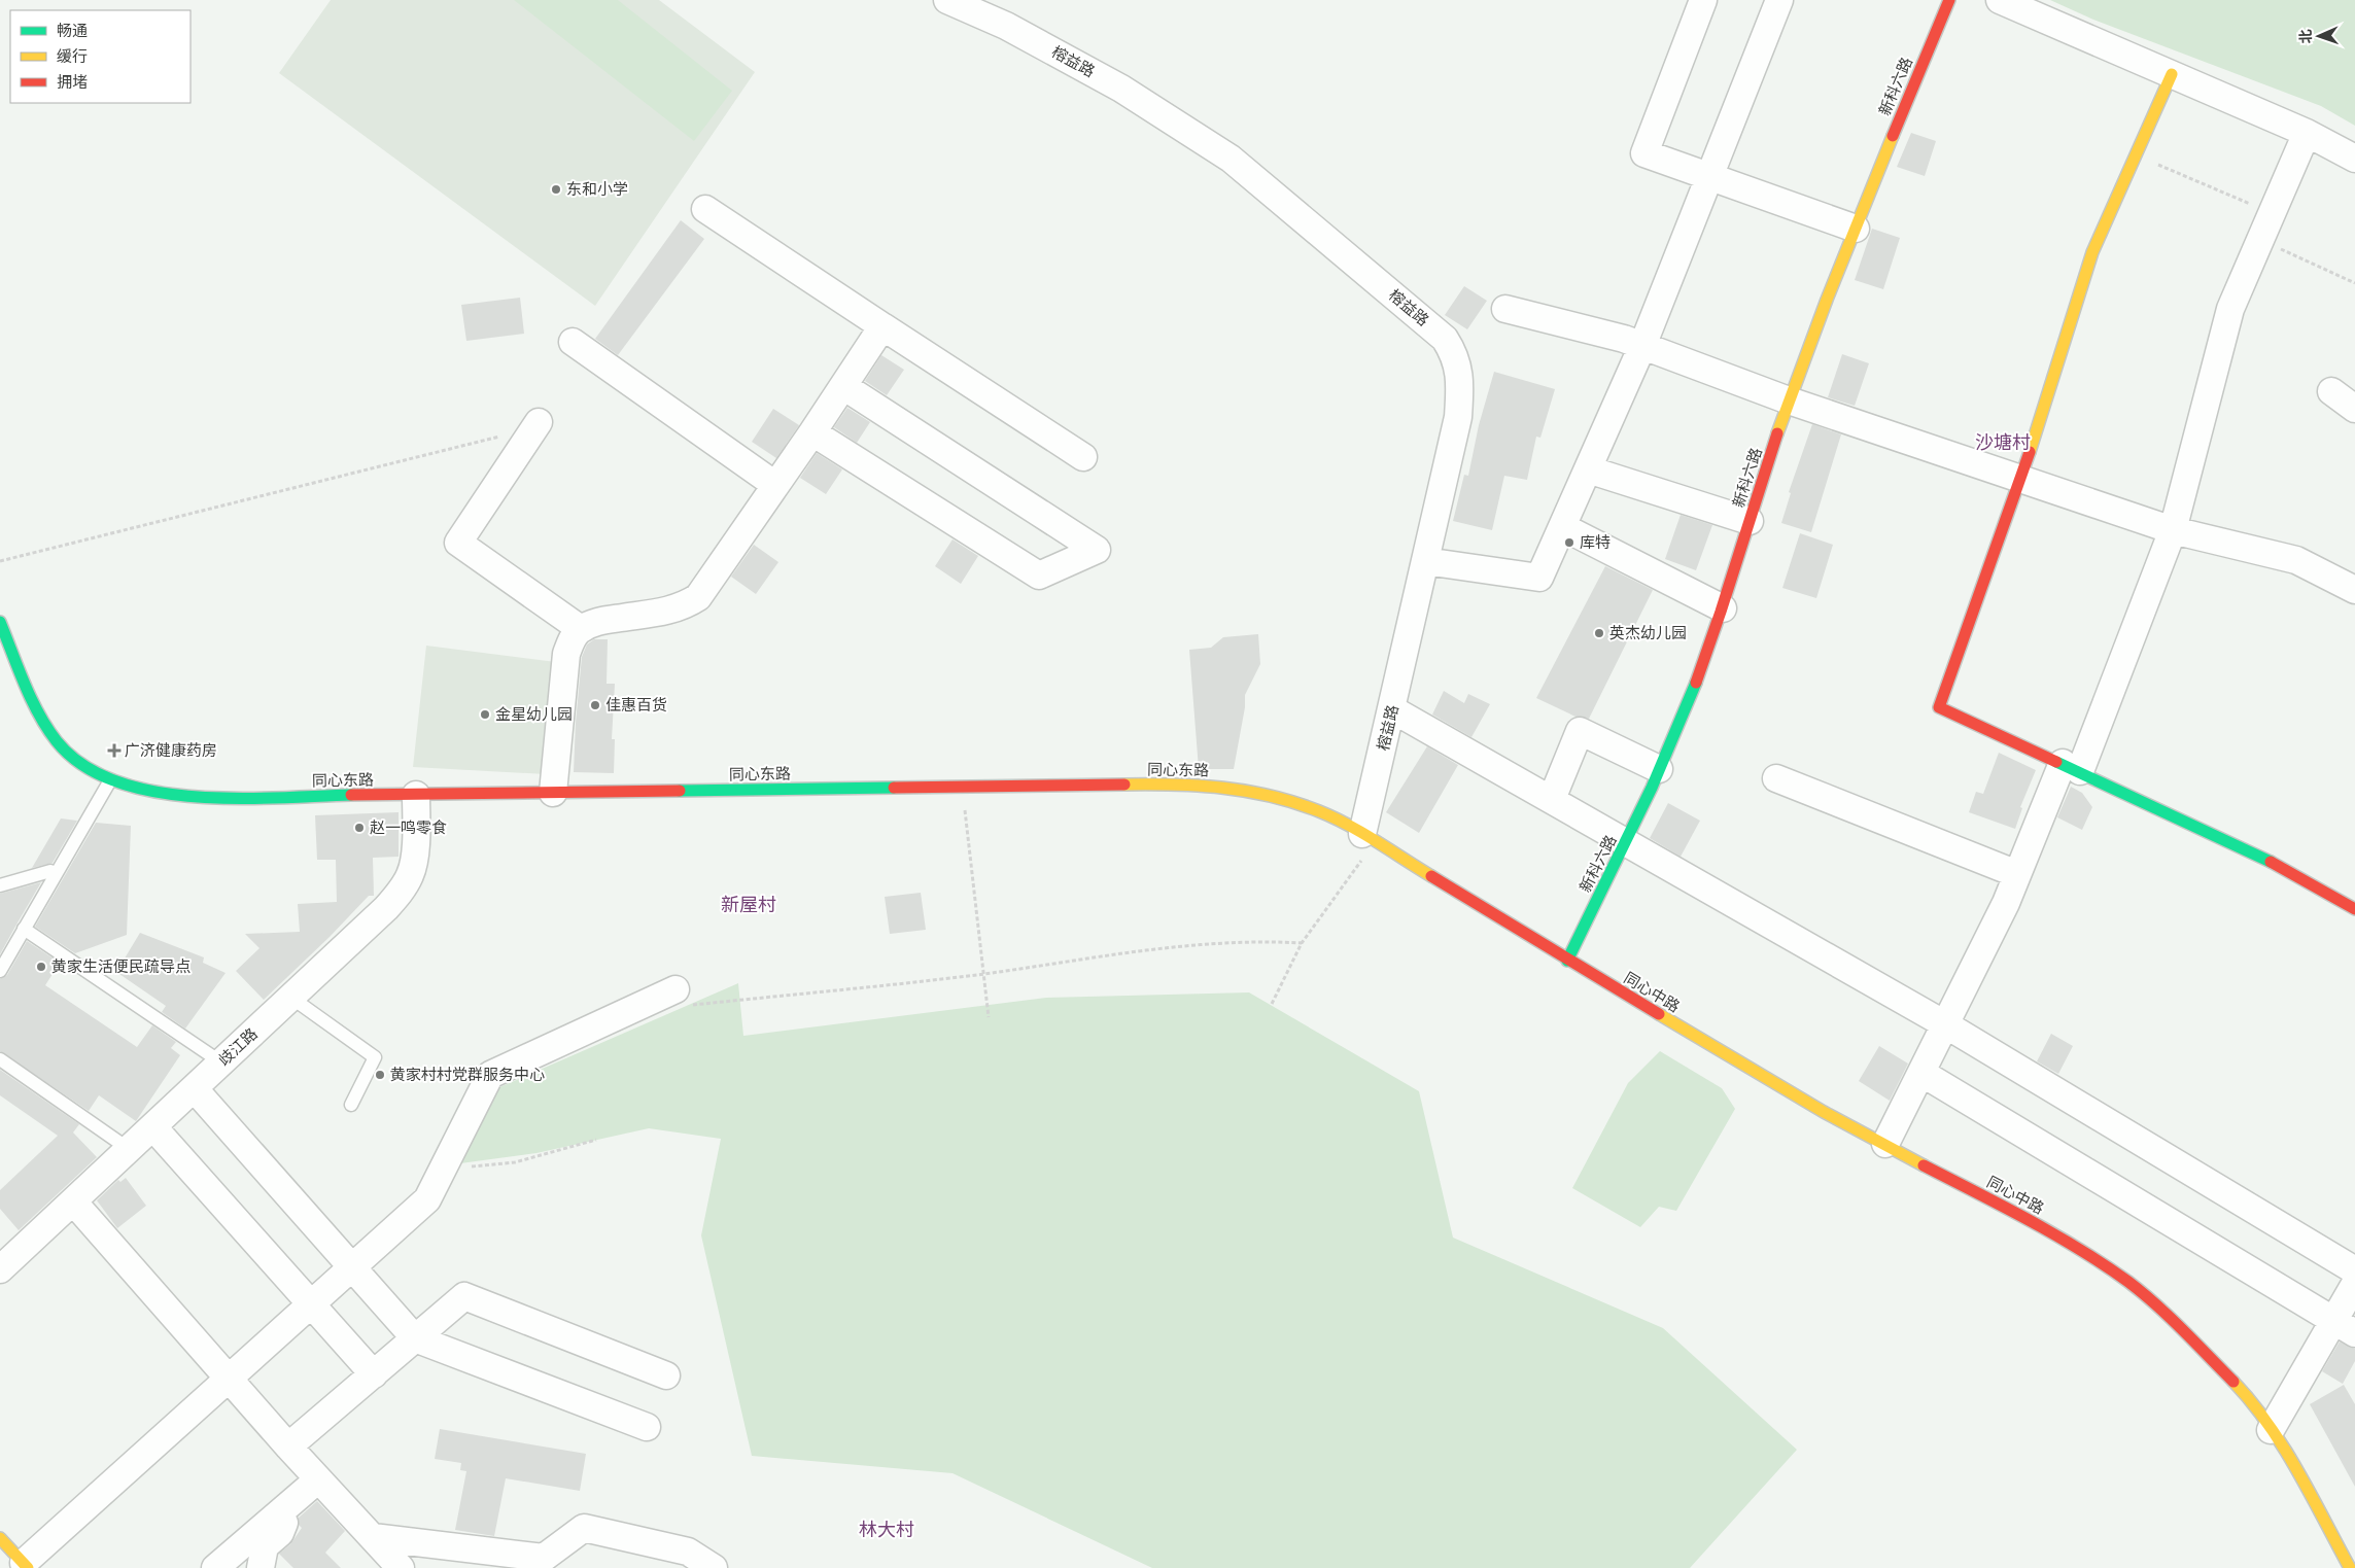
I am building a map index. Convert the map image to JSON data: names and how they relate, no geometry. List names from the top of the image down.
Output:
{
  "streets": {
    "street": [
      "榕益路",
      "新科六路",
      "同心东路",
      "同心中路",
      "歧江路"
    ]
  },
  "crossings": [
    ["榕益路", "同心东路"],
    ["新科六路", "同心东路"],
    ["新科六路", "同心中路"],
    ["同心东路", "同心中路"],
    ["同心东路", "歧江路"]
  ],
  "districts": ["沙塘村", "新屋村", "林大村"],
  "places": {
    "other": [
      "东和小学",
      "库特",
      "英杰幼儿园",
      "佳惠百货",
      "金星幼儿园",
      "赵一鸣零食",
      "黄家生活便民疏导点",
      "黄家村村党群服务中心"
    ],
    "health": ["广济健康药房"]
  },
  "legend": ["畅通", "缓行", "拥堵"],
  "north": "left"
}
